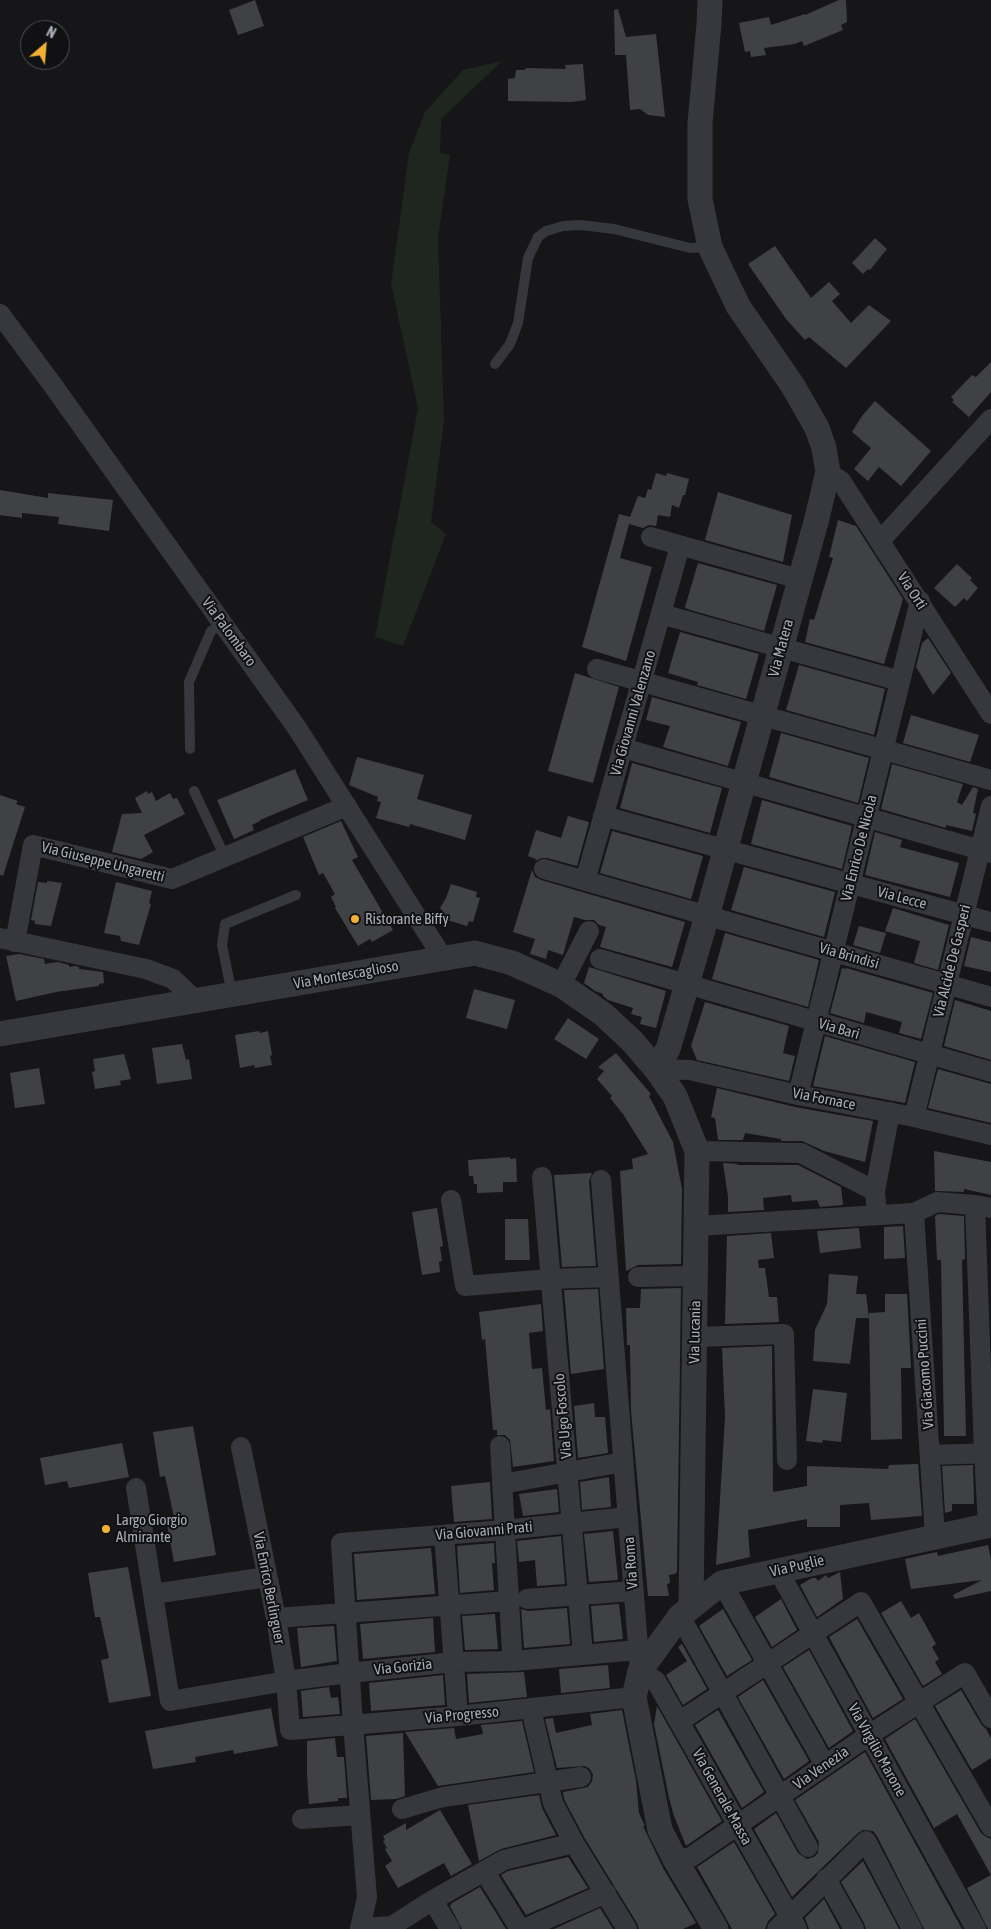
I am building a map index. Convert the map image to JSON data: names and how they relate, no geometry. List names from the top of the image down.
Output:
{
  "streets": {
    "street": [
      "Via Orti",
      "Via Palombaro",
      "Via Matera",
      "Via Giovanni Valenzano",
      "Via Enrico De Nicola",
      "Via Giuseppe Ungaretti",
      "Via Lecce",
      "Via Brindisi",
      "Via Alcide De Gasperi",
      "Via Montescaglioso",
      "Via Bari",
      "Via Fornace",
      "Via Lucania",
      "Via Giacomo Puccini",
      "Via Ugo Foscolo",
      "Via Giovanni Prati",
      "Via Roma",
      "Via Puglie",
      "Via Enrico Berlinguer",
      "Via Gorizia",
      "Via Progresso",
      "Via Virgilio Marone",
      "Via Venezia",
      "Via Generale Massa"
    ]
  },
  "crossings": [
    ["Via Orti", "Via Matera"],
    ["Via Orti", "Via Enrico De Nicola"],
    ["Via Palombaro", "Via Giuseppe Ungaretti"],
    ["Via Palombaro", "Via Montescaglioso"],
    ["Via Matera", "Via Lecce"],
    ["Via Matera", "Via Brindisi"],
    ["Via Matera", "Via Montescaglioso"],
    ["Via Matera", "Via Bari"],
    ["Via Matera", "Via Fornace"],
    ["Via Matera", "Via Lucania"],
    ["Via Giovanni Valenzano", "Via Lecce"],
    ["Via Giovanni Valenzano", "Via Brindisi"],
    ["Via Enrico De Nicola", "Via Lecce"],
    ["Via Enrico De Nicola", "Via Brindisi"],
    ["Via Enrico De Nicola", "Via Bari"],
    ["Via Enrico De Nicola", "Via Fornace"],
    ["Via Lecce", "Via Alcide De Gasperi"],
    ["Via Brindisi", "Via Alcide De Gasperi"],
    ["Via Alcide De Gasperi", "Via Bari"],
    ["Via Alcide De Gasperi", "Via Fornace"],
    ["Via Montescaglioso", "Via Fornace"],
    ["Via Montescaglioso", "Via Lucania"],
    ["Via Fornace", "Via Lucania"],
    ["Via Lucania", "Via Puglie"],
    ["Via Giacomo Puccini", "Via Puglie"],
    ["Via Ugo Foscolo", "Via Giovanni Prati"],
    ["Via Ugo Foscolo", "Via Gorizia"],
    ["Via Giovanni Prati", "Via Roma"],
    ["Via Roma", "Via Puglie"],
    ["Via Roma", "Via Gorizia"],
    ["Via Roma", "Via Progresso"],
    ["Via Roma", "Via Venezia"],
    ["Via Roma", "Via Generale Massa"],
    ["Via Puglie", "Via Gorizia"],
    ["Via Puglie", "Via Virgilio Marone"],
    ["Via Puglie", "Via Generale Massa"],
    ["Via Enrico Berlinguer", "Via Gorizia"],
    ["Via Enrico Berlinguer", "Via Progresso"],
    ["Via Gorizia", "Via Generale Massa"],
    ["Via Virgilio Marone", "Via Venezia"],
    ["Via Venezia", "Via Generale Massa"]
  ],
  "places": ["Ristorante Biffy", "Largo Giorgio Almirante"],
  "north": "top right"
}
